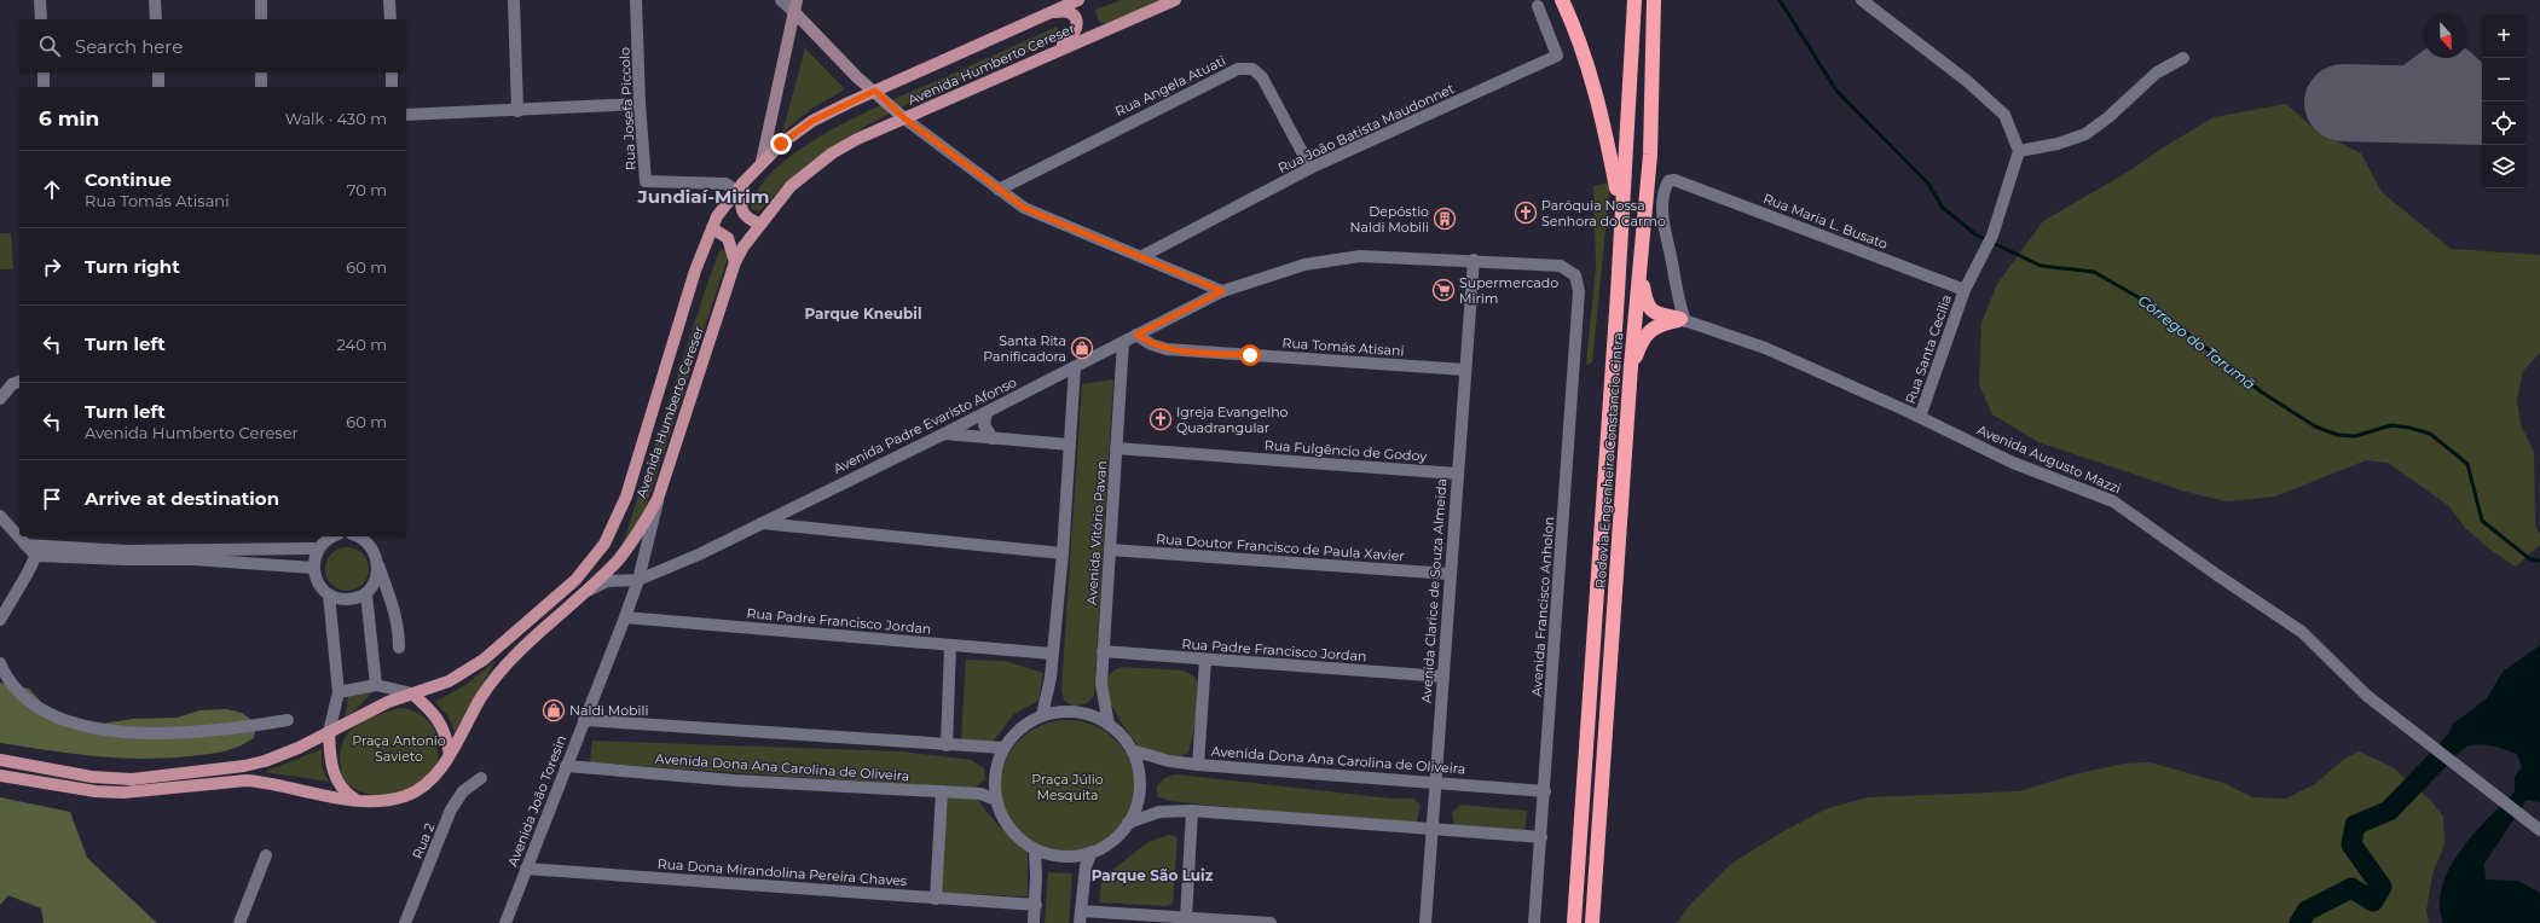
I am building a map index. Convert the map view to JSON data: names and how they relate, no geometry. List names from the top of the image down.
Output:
{
  "streets": {
    "highway": ["Rodovia Engenheiro Constancio Cintra"],
    "main road": ["Avenida Humberto Cereser"],
    "street": [
      "Rua Angela Atuati",
      "Rua Josefa Piccolo",
      "Rua João Batista Maudonnet",
      "Rua Maria L. Busato",
      "Rua Tomás Atisani",
      "Rua Santa Cecilia",
      "Avenida Padre Evaristo Afonso",
      "Rua Fulgêncio de Godoy",
      "Avenida Augusto Mazzi",
      "Avenida Vitório Pavan",
      "Rua Doutor Francisco de Paula Xavier",
      "Avenida Clarice de Souza Almeida",
      "Avenida Francisco Anholon",
      "Rua Padre Francisco Jordan",
      "Avenida Dona Ana Carolina de Oliveira",
      "Avenida João Toresin",
      "Rua 2",
      "Rua Dona Mirandolina Pereira Chaves"
    ]
  },
  "crossings": [
    ["Avenida Humberto Cereser", "Rua Josefa Piccolo"],
    ["Avenida Humberto Cereser", "Avenida João Toresin"],
    ["Rua Angela Atuati", "Rua João Batista Maudonnet"],
    ["Rua Maria L. Busato", "Rua Santa Cecilia"],
    ["Rua Maria L. Busato", "Avenida Augusto Mazzi"],
    ["Rua Tomás Atisani", "Avenida Padre Evaristo Afonso"],
    ["Rua Tomás Atisani", "Avenida Clarice de Souza Almeida"],
    ["Rua Santa Cecilia", "Avenida Augusto Mazzi"],
    ["Avenida Padre Evaristo Afonso", "Avenida Vitório Pavan"],
    ["Avenida Padre Evaristo Afonso", "Avenida Clarice de Souza Almeida"],
    ["Avenida Padre Evaristo Afonso", "Avenida Francisco Anholon"],
    ["Avenida Padre Evaristo Afonso", "Avenida João Toresin"],
    ["Rua Fulgêncio de Godoy", "Avenida Vitório Pavan"],
    ["Rua Fulgêncio de Godoy", "Avenida Clarice de Souza Almeida"],
    ["Avenida Vitório Pavan", "Rua Doutor Francisco de Paula Xavier"],
    ["Avenida Vitório Pavan", "Rua Padre Francisco Jordan"],
    ["Avenida Vitório Pavan", "Avenida Dona Ana Carolina de Oliveira"],
    ["Rua Doutor Francisco de Paula Xavier", "Avenida Clarice de Souza Almeida"],
    ["Avenida Clarice de Souza Almeida", "Rua Padre Francisco Jordan"],
    ["Avenida Clarice de Souza Almeida", "Avenida Dona Ana Carolina de Oliveira"],
    ["Avenida Francisco Anholon", "Avenida Dona Ana Carolina de Oliveira"],
    ["Rua Padre Francisco Jordan", "Avenida João Toresin"],
    ["Avenida Dona Ana Carolina de Oliveira", "Avenida João Toresin"],
    ["Avenida João Toresin", "Rua Dona Mirandolina Pereira Chaves"]
  ],
  "districts": ["Jundiaí-Mirim", "Parque Kneubil", "Parque São Luiz"],
  "water": ["Córrego do Tarumã"],
  "parks": ["Praça Antonio Savieto", "Praça Júlio Mesquita"],
  "places": {
    "church": ["Paróquia Nossa Senhora do Carmo", "Igreja Evangelho Quadrangular"],
    "building": ["Depóstio Naldi Mobili"],
    "supermarket": ["Supermercado Mirim"],
    "shop": ["Santa Rita Panificadora", "Naldi Mobili"]
  },
  "north": "bottom",
  "page": {
    "map_buttons": ["+", "−"],
    "search": "Search here",
    "heading": ["6 min", "Walk · 430 m"],
    "list": [
      ["Continue", "Rua Tomás Atisani", "70 m"],
      ["Turn right", "60 m"],
      ["Turn left", "240 m"],
      ["Turn left", "Avenida Humberto Cereser", "60 m"],
      "Arrive at destination"
    ]
  }
}
